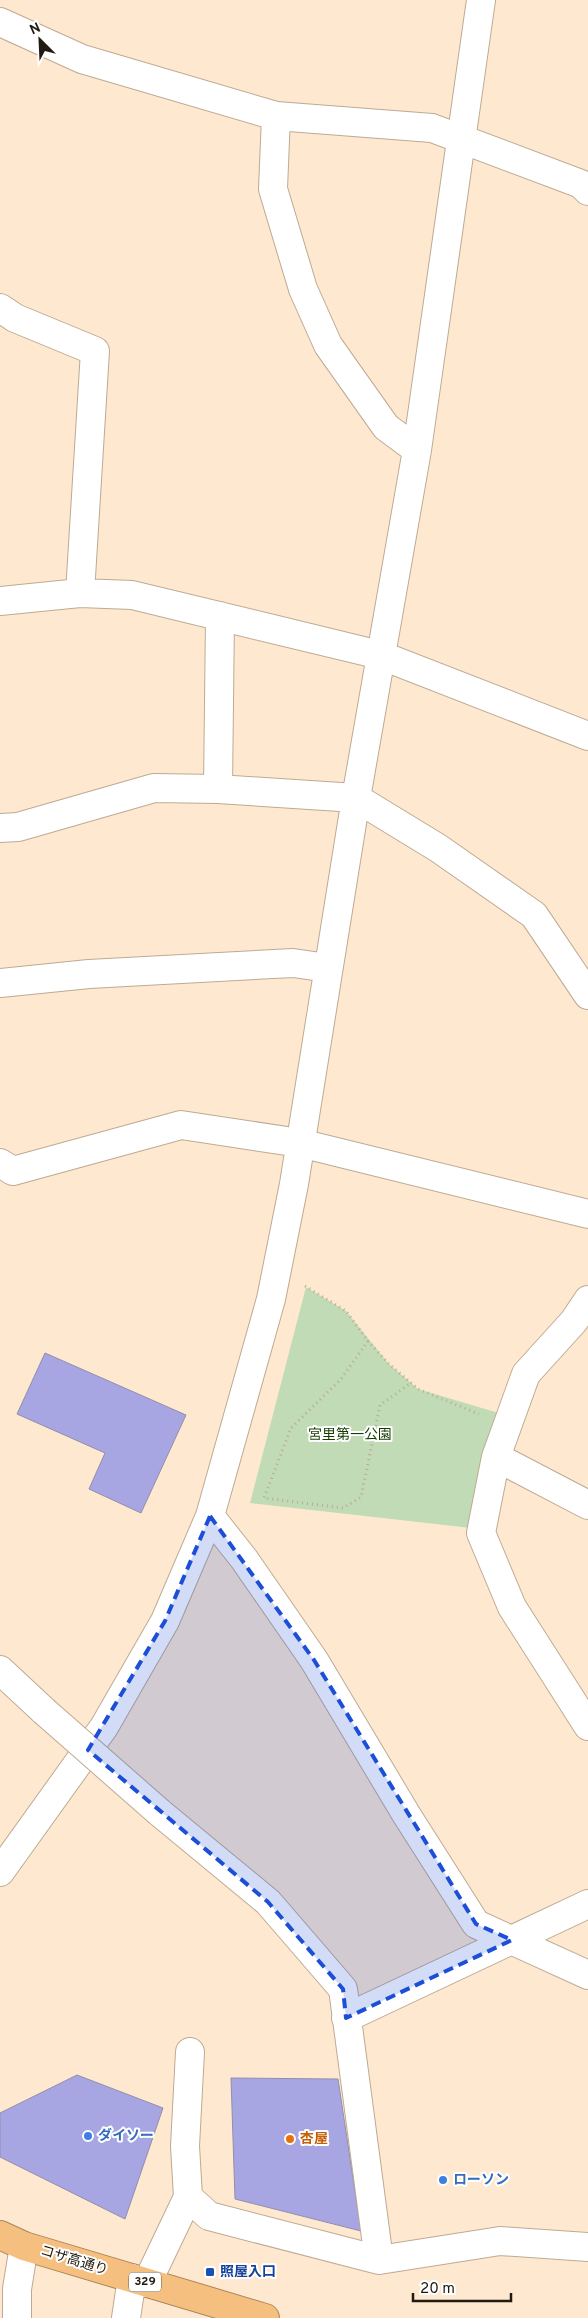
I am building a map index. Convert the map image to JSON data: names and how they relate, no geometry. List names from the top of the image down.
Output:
{
  "streets": {
    "highway": ["コザ高通り", "329"]
  },
  "parks": ["宮里第一公園"],
  "places": {
    "other": ["ダイソー", "杏屋", "ローソン"],
    "transit": ["照屋入口"]
  },
  "scale_bar": "20 m",
  "north": "top left"
}
